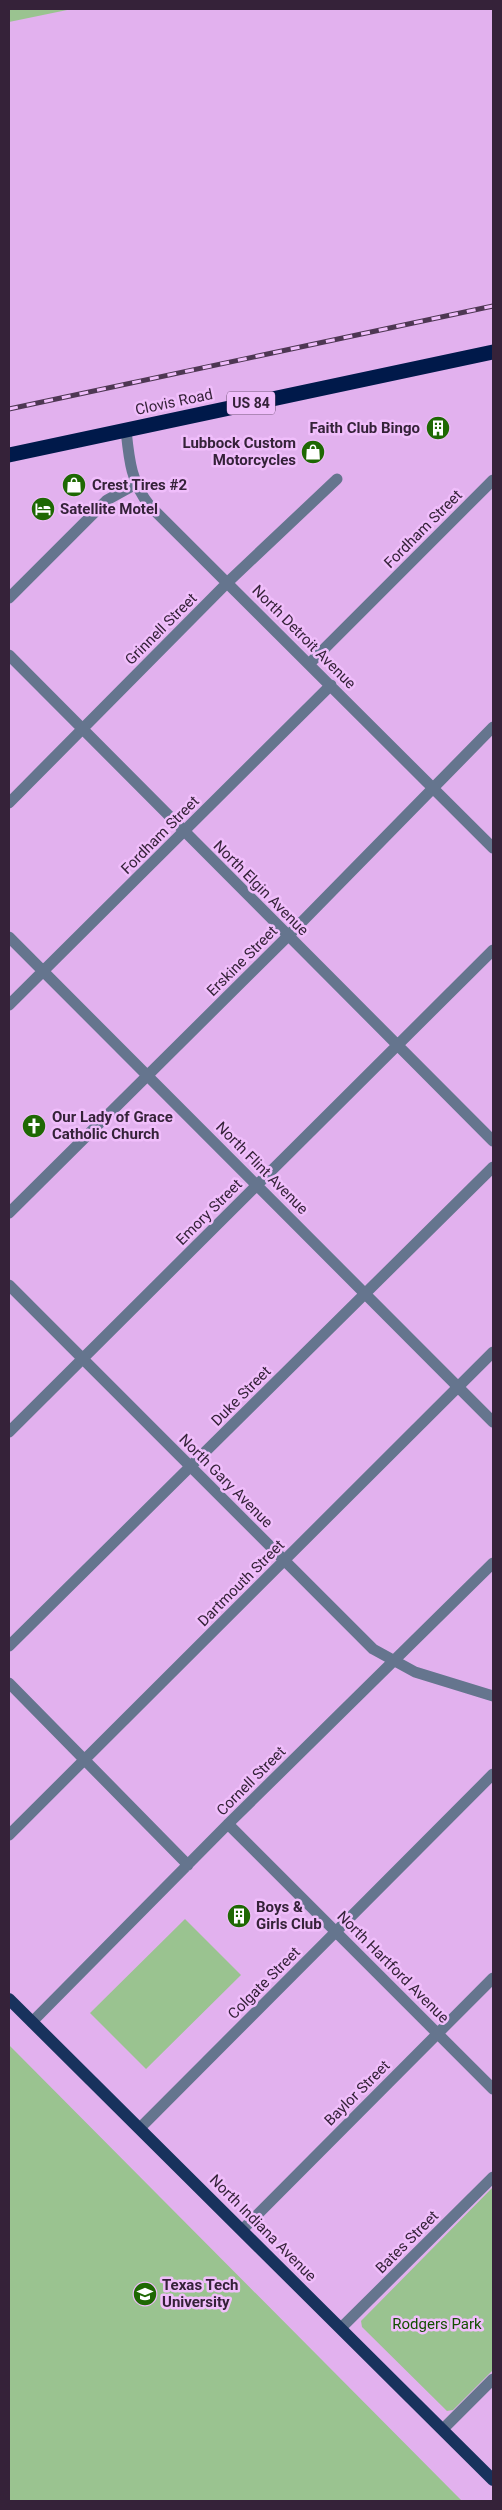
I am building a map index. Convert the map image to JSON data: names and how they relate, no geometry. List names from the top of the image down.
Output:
{
  "streets": {
    "highway": ["Clovis Road", "US 84"],
    "main road": ["North Indiana Avenue"],
    "street": [
      "Fordham Street",
      "Grinnell Street",
      "North Detroit Avenue",
      "North Elgin Avenue",
      "Erskine Street",
      "North Flint Avenue",
      "Emory Street",
      "Duke Street",
      "North Gary Avenue",
      "Dartmouth Street",
      "Cornell Street",
      "North Hartford Avenue",
      "Colgate Street",
      "Baylor Street",
      "Bates Street"
    ]
  },
  "crossings": [
    ["Clovis Road", "North Detroit Avenue"],
    ["Fordham Street", "North Detroit Avenue"],
    ["Fordham Street", "North Elgin Avenue"],
    ["Fordham Street", "North Flint Avenue"],
    ["Grinnell Street", "North Detroit Avenue"],
    ["Grinnell Street", "North Elgin Avenue"],
    ["North Detroit Avenue", "Erskine Street"],
    ["North Elgin Avenue", "Erskine Street"],
    ["North Elgin Avenue", "Emory Street"],
    ["Erskine Street", "North Flint Avenue"],
    ["North Flint Avenue", "Emory Street"],
    ["North Flint Avenue", "Duke Street"],
    ["North Flint Avenue", "Dartmouth Street"],
    ["Emory Street", "North Gary Avenue"],
    ["Duke Street", "North Gary Avenue"],
    ["North Gary Avenue", "Dartmouth Street"],
    ["North Gary Avenue", "Cornell Street"],
    ["Cornell Street", "North Hartford Avenue"],
    ["Cornell Street", "North Indiana Avenue"],
    ["North Hartford Avenue", "Colgate Street"],
    ["North Hartford Avenue", "Baylor Street"],
    ["Colgate Street", "North Indiana Avenue"],
    ["Baylor Street", "North Indiana Avenue"],
    ["North Indiana Avenue", "Bates Street"]
  ],
  "parks": ["Rodgers Park"],
  "places": {
    "building": ["Faith Club Bingo", "Boys & Girls Club"],
    "shop": ["Lubbock Custom Motorcycles", "Crest Tires #2"],
    "hotel": ["Satellite Motel"],
    "church": ["Our Lady of Grace Catholic Church"],
    "school or university": ["Texas Tech University"]
  }
}
